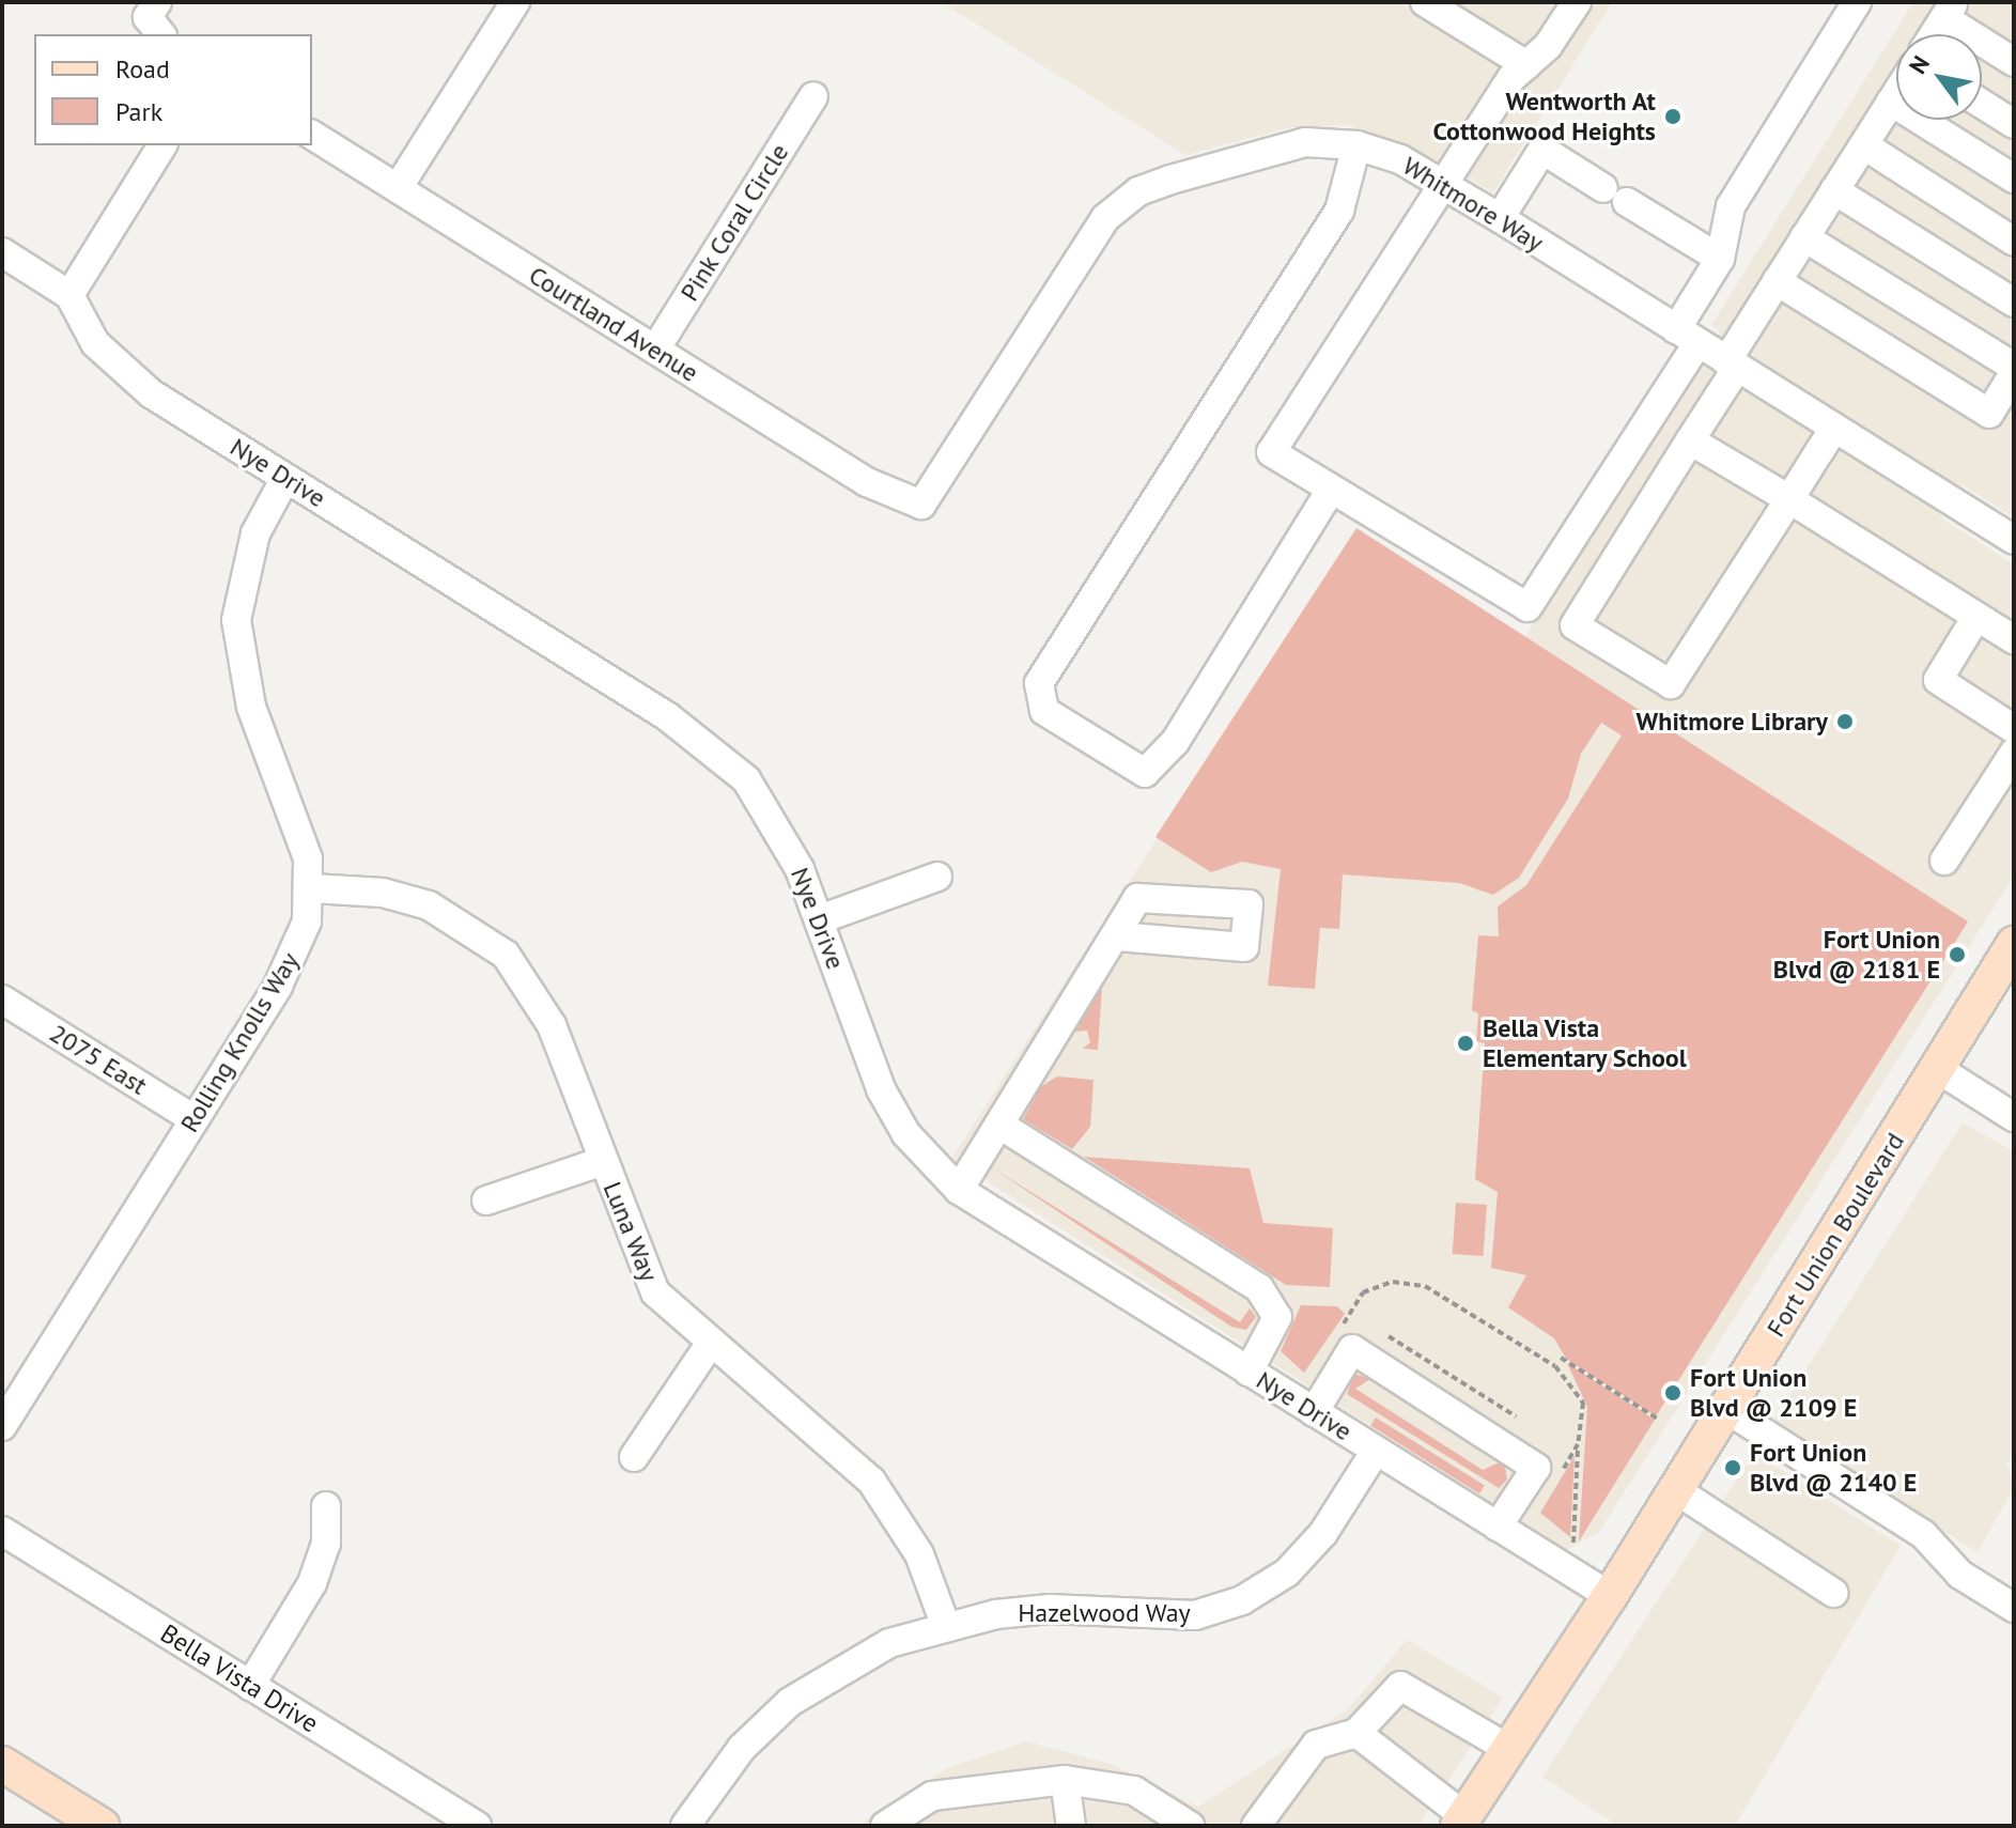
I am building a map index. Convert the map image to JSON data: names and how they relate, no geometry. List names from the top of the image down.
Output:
{
  "streets": {
    "main road": ["Fort Union Boulevard"],
    "street": [
      "Whitmore Way",
      "Pink Coral Circle",
      "Courtland Avenue",
      "Nye Drive",
      "Rolling Knolls Way",
      "2075 East",
      "Luna Way",
      "Hazelwood Way",
      "Bella Vista Drive"
    ]
  },
  "crossings": [
    ["Whitmore Way", "Courtland Avenue"],
    ["Pink Coral Circle", "Courtland Avenue"],
    ["Nye Drive", "Rolling Knolls Way"],
    ["Nye Drive", "Fort Union Boulevard"],
    ["Nye Drive", "Hazelwood Way"],
    ["Rolling Knolls Way", "2075 East"],
    ["Rolling Knolls Way", "Luna Way"],
    ["Luna Way", "Hazelwood Way"]
  ],
  "places": [
    "Wentworth At Cottonwood Heights",
    "Whitmore Library",
    "Fort Union Blvd @ 2181 E",
    "Bella Vista Elementary School",
    "Fort Union Blvd @ 2109 E",
    "Fort Union Blvd @ 2140 E"
  ],
  "legend": ["Road", "Park"],
  "north": "top left"
}
